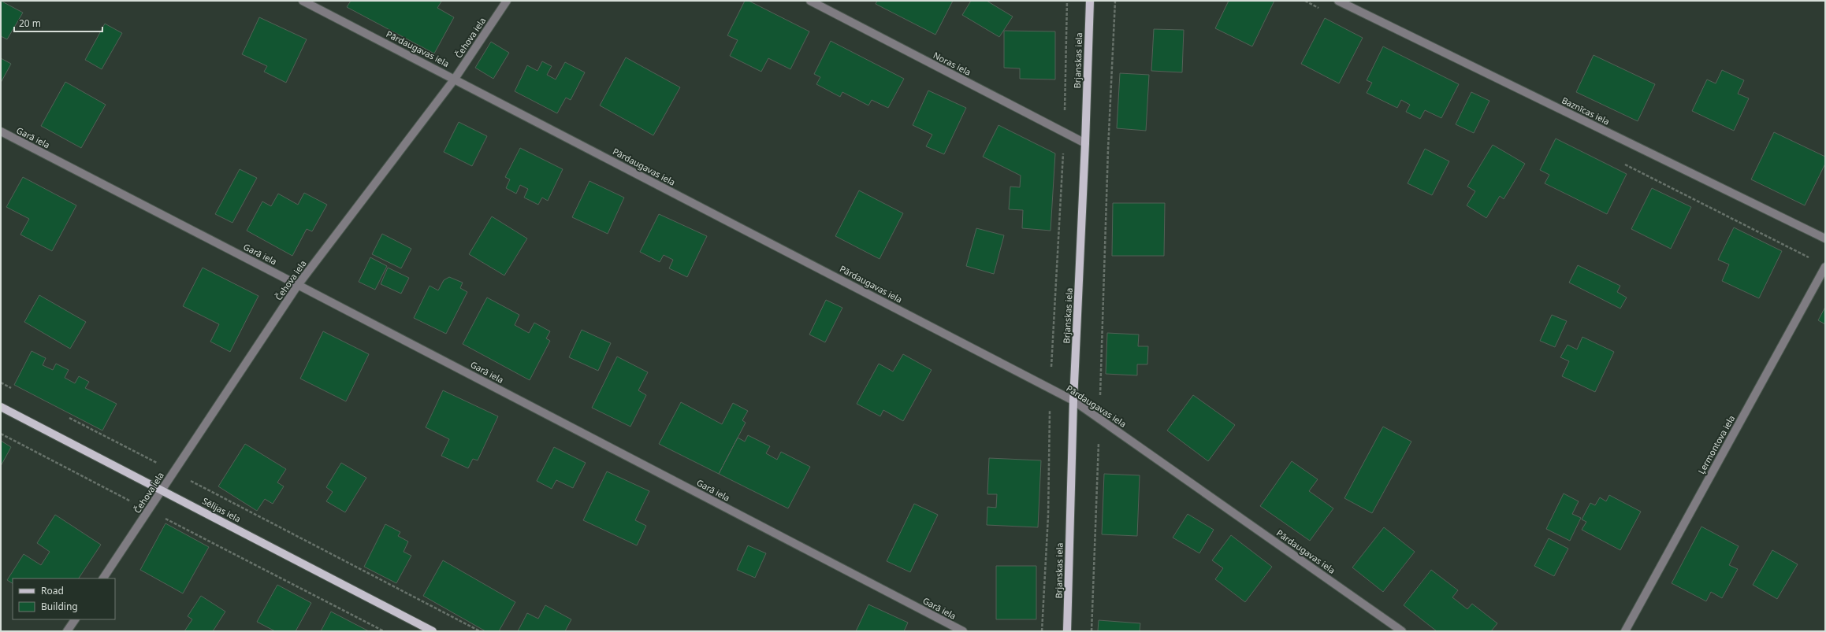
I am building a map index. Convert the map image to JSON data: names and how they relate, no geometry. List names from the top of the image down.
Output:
{
  "streets": {
    "main road": ["Brjanskas iela", "Sēlijas iela"],
    "street": [
      "Čehova iela",
      "Pārdaugavas iela",
      "Noras iela",
      "Baznīcas iela",
      "Garā iela",
      "Ļermontova iela"
    ]
  },
  "crossings": [
    ["Čehova iela", "Pārdaugavas iela"],
    ["Čehova iela", "Garā iela"],
    ["Čehova iela", "Sēlijas iela"],
    ["Pārdaugavas iela", "Brjanskas iela"],
    ["Brjanskas iela", "Noras iela"]
  ],
  "legend": ["Road", "Building"],
  "scale_bar": "20 m"
}
